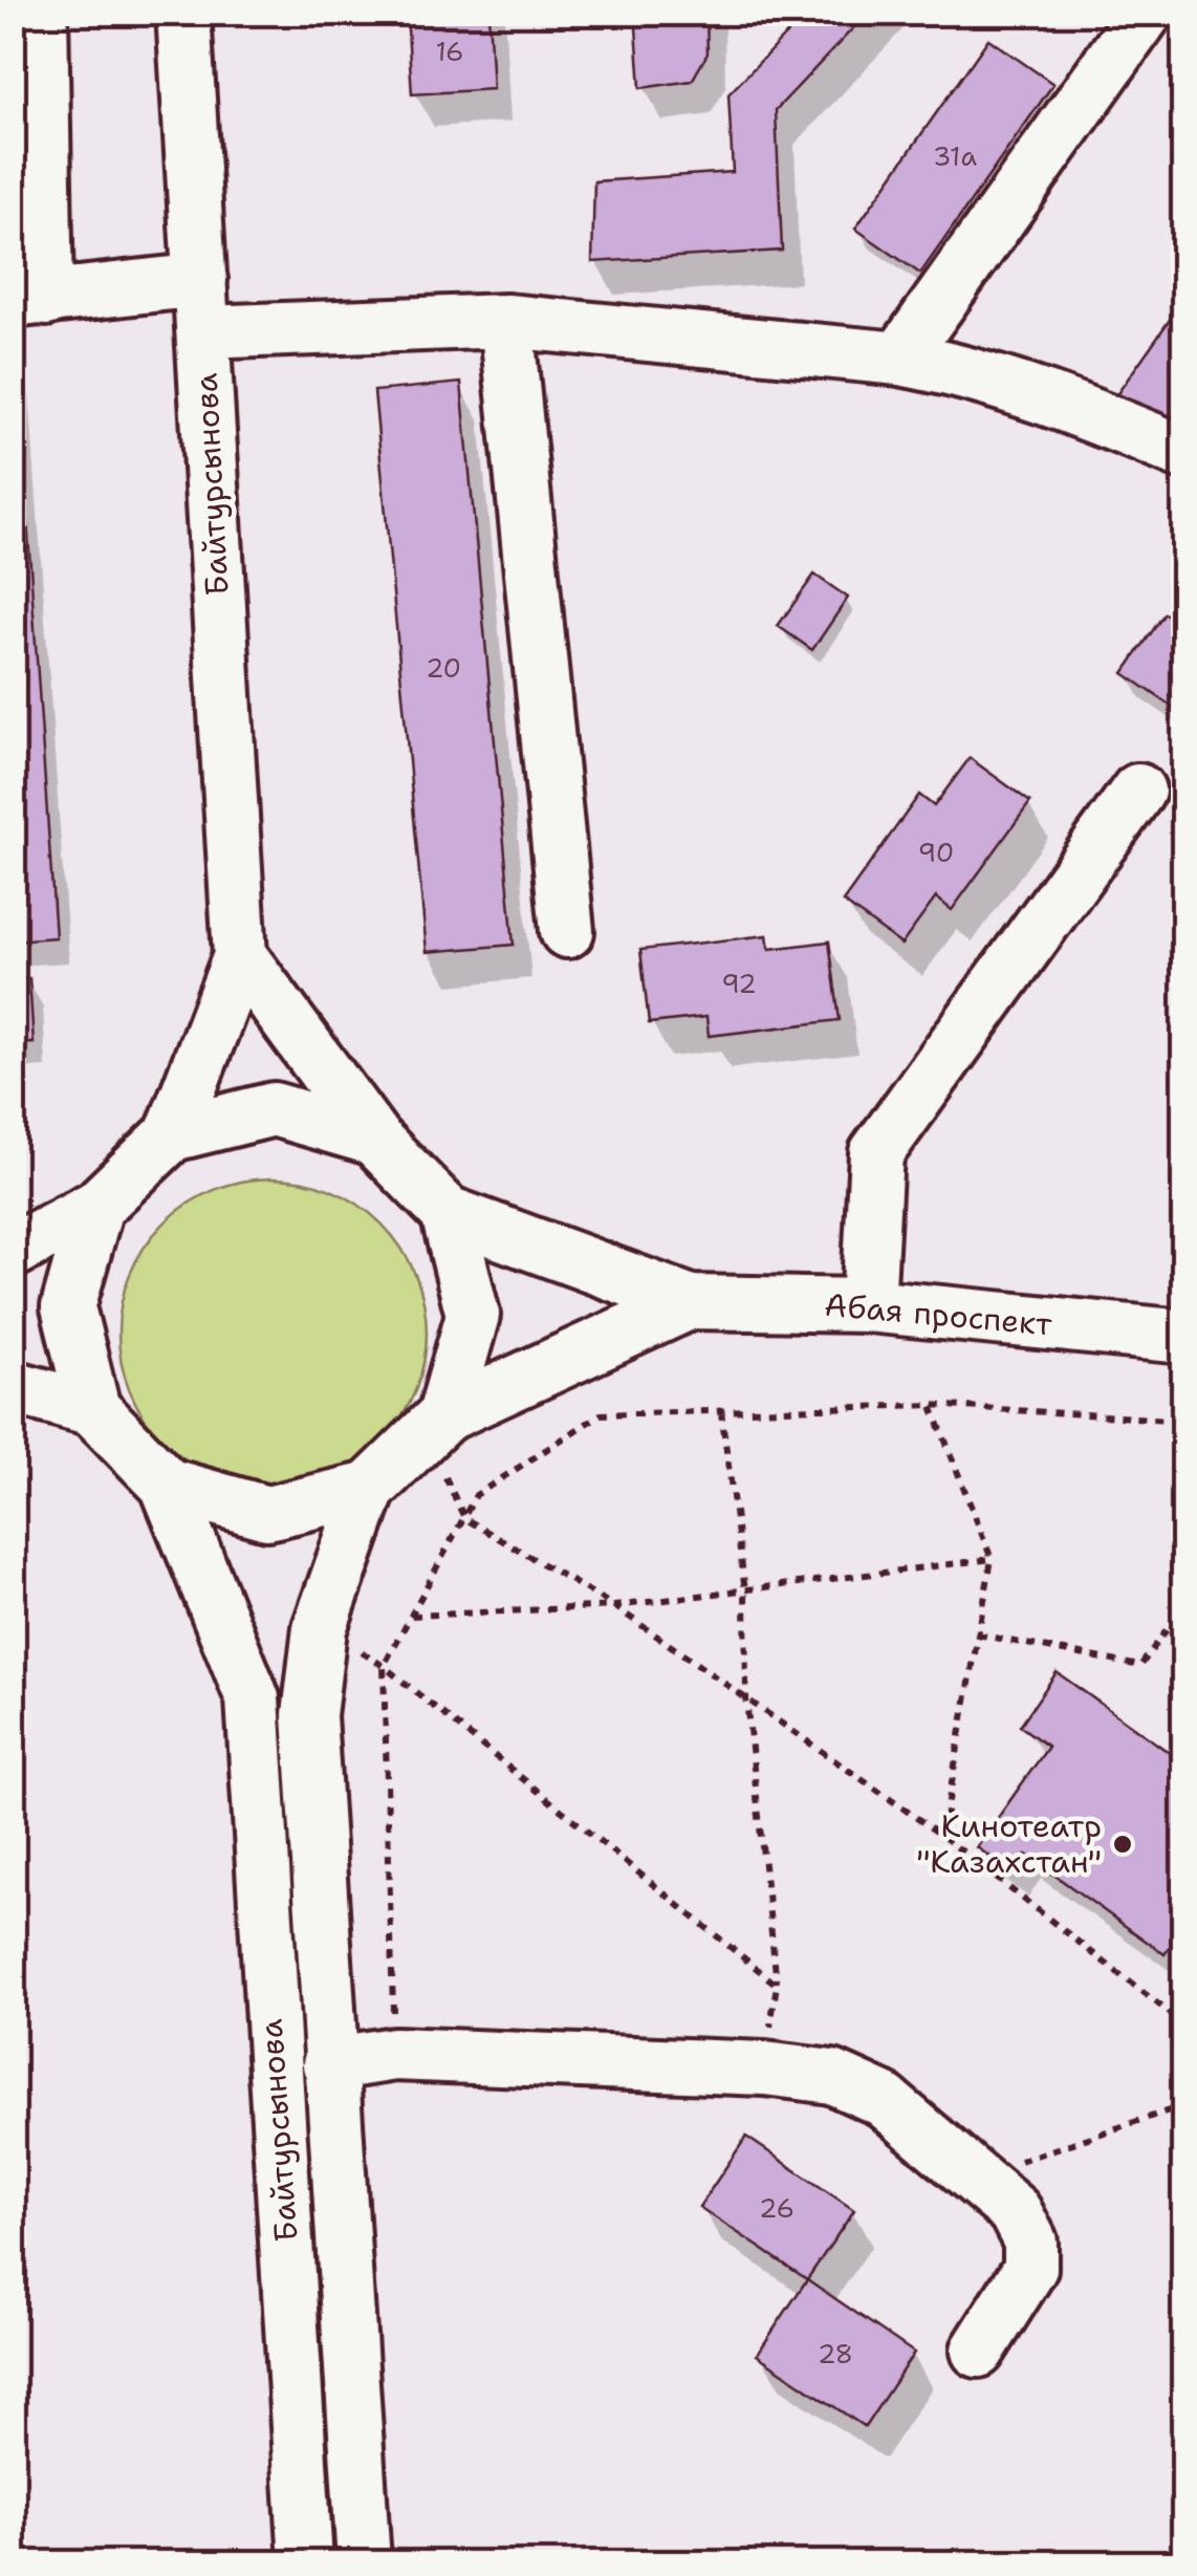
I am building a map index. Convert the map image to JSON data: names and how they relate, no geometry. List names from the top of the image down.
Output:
{
  "streets": {
    "street": ["Байтурсынова", "Абая проспект"]
  },
  "places": ["Кинотеатр \"Казахстан\""],
  "house_numbers": [
    "16",
    "31а",
    "20",
    "90",
    "92",
    "26",
    "28"
  ]
}
